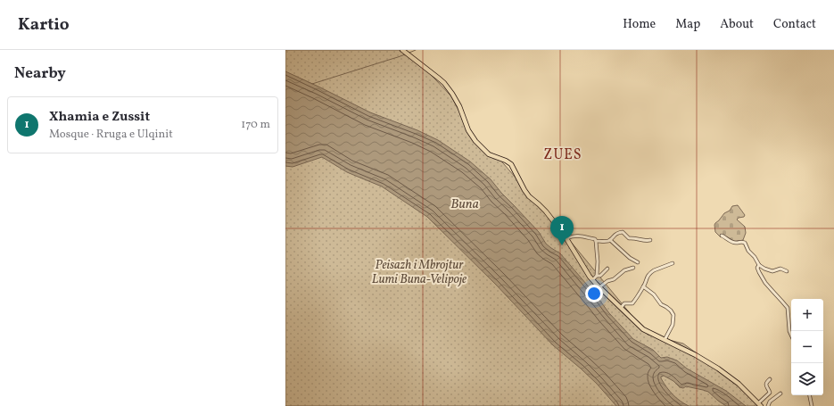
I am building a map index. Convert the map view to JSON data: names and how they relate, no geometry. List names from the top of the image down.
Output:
{
  "districts": ["ZUES"],
  "water": ["Buna"],
  "parks": ["Peisazh i Mbrojtur Lumi Buna-Velipoje"],
  "page": {
    "header": "Kartio",
    "nav": [
      "Home",
      "Map",
      "About",
      "Contact"
    ],
    "heading": "Nearby",
    "list": [
      {
        "mark": "1",
        "name": "Xhamia e Zussit",
        "note": "Mosque · Rruga e Ulqinit",
        "value": "170 m"
      }
    ],
    "pins": "1",
    "map_buttons": ["+", "−"]
  }
}
